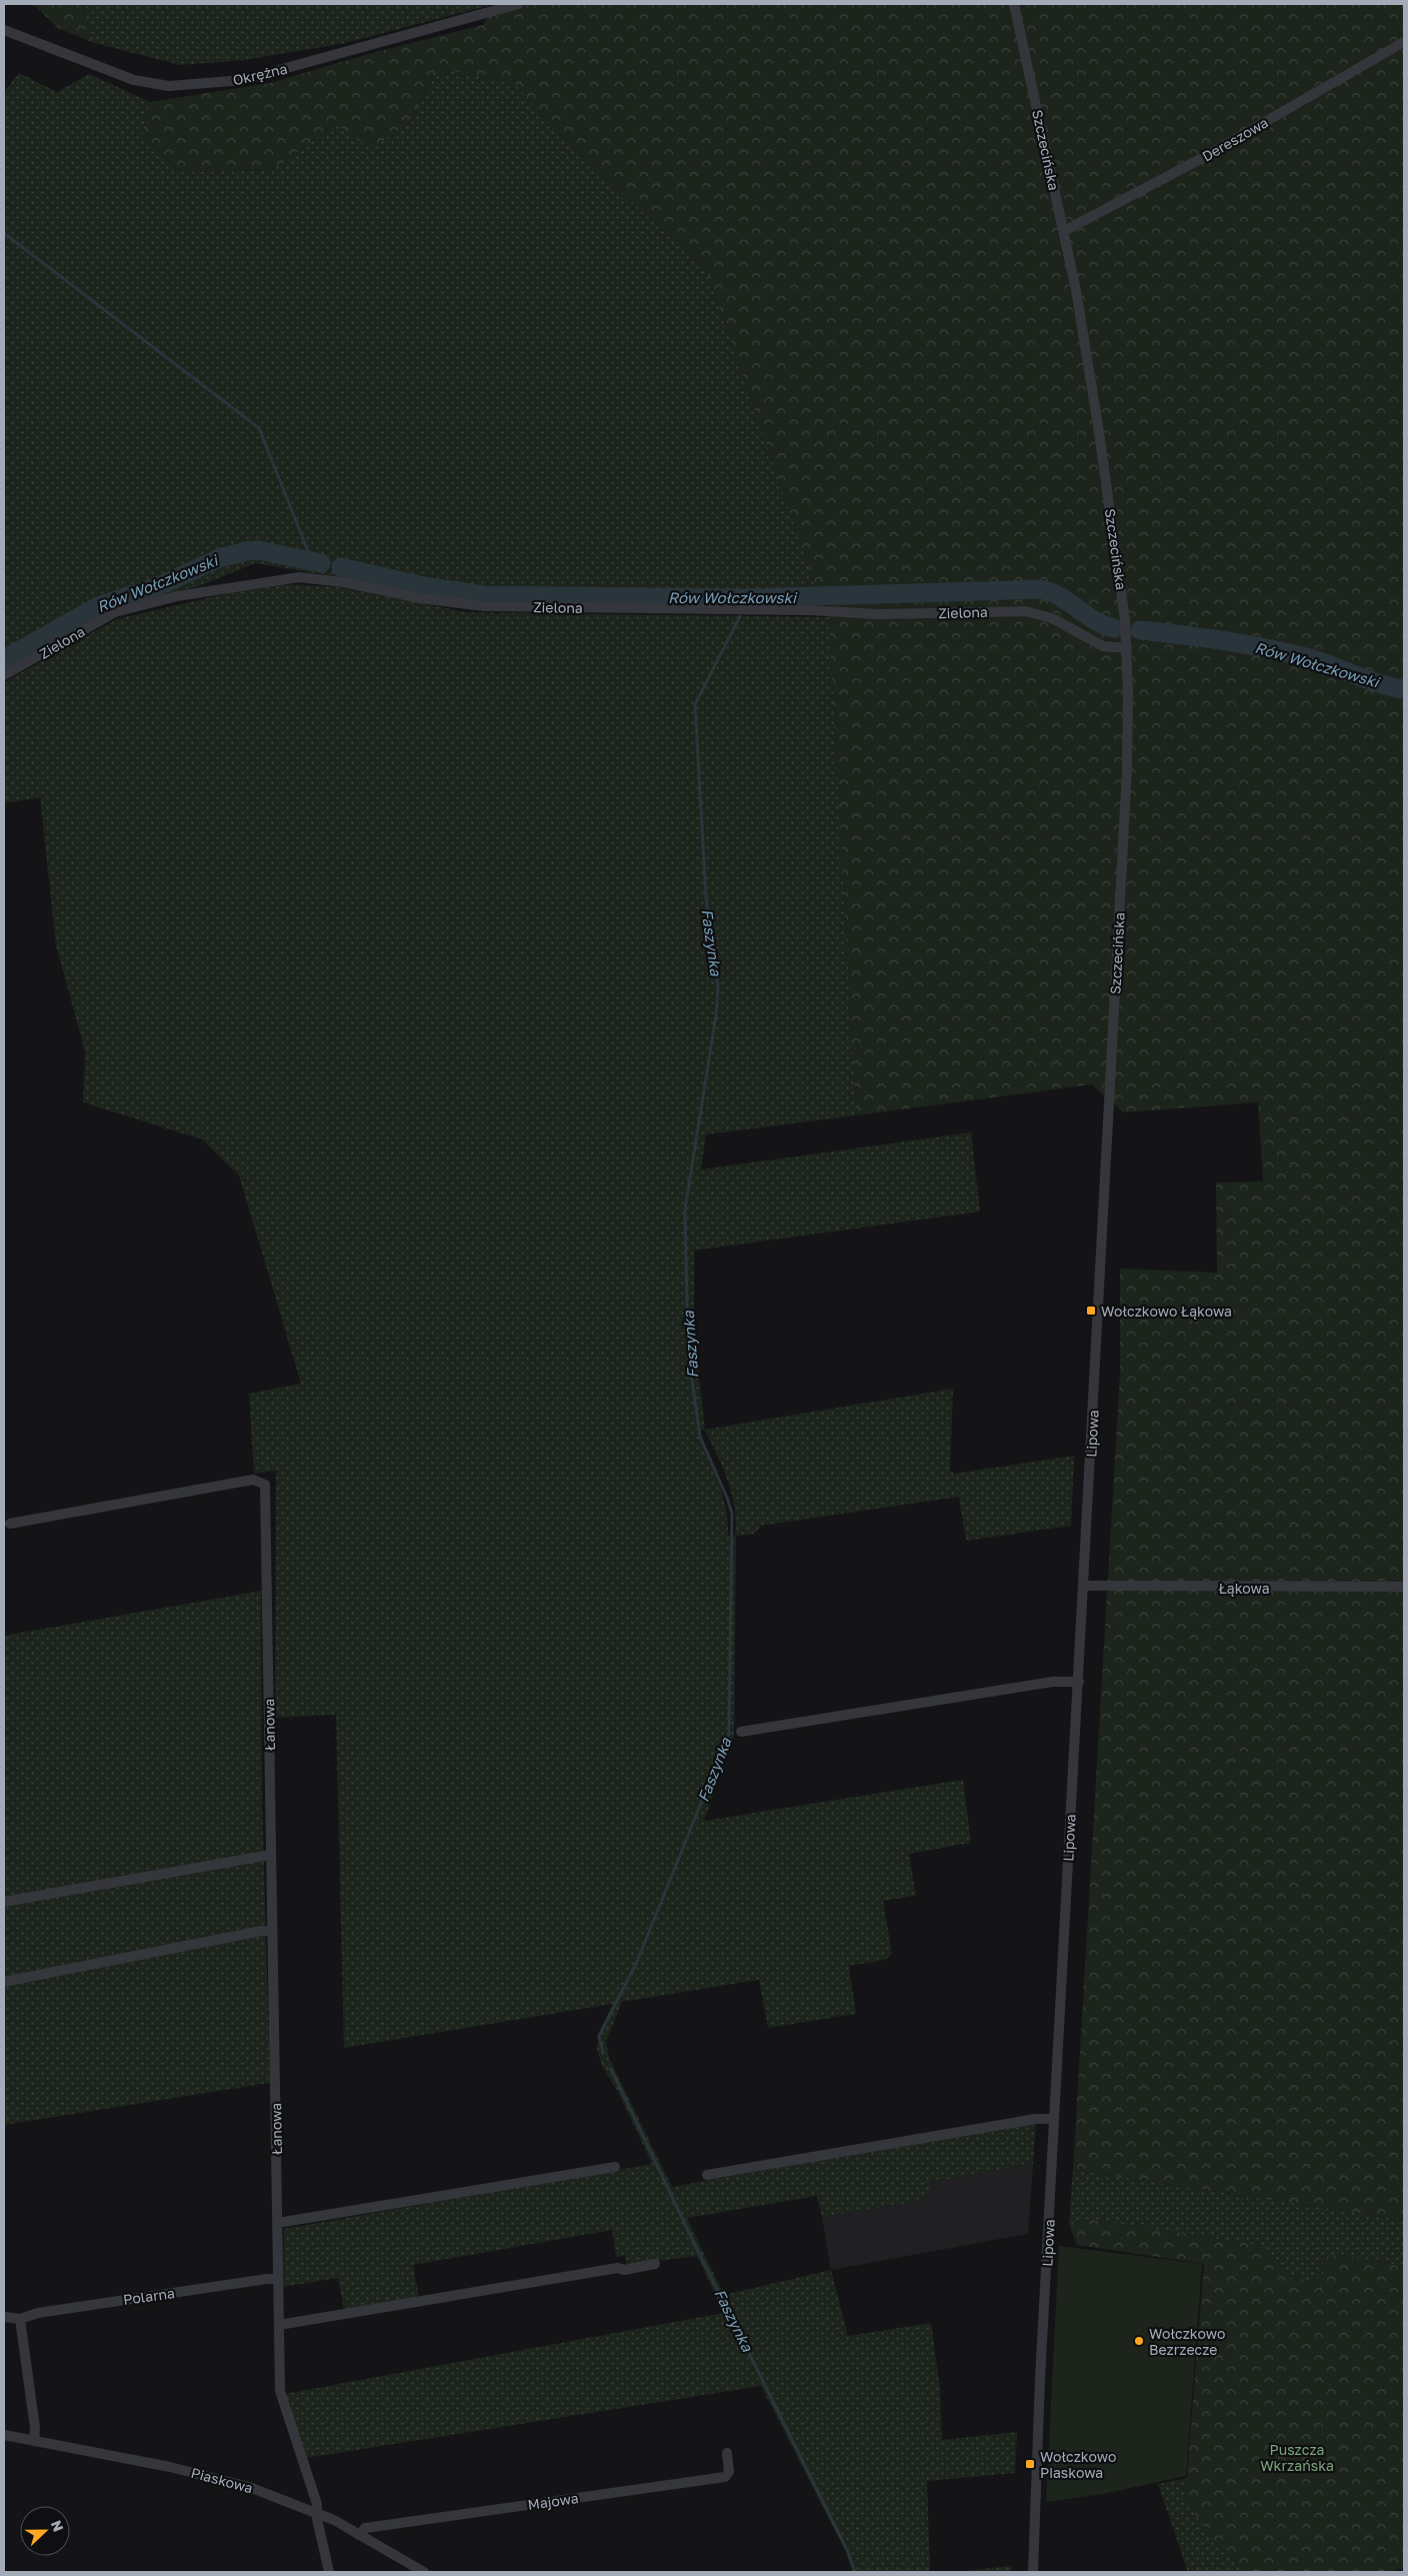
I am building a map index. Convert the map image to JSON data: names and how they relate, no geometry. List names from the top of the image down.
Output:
{
  "streets": {
    "street": [
      "Okrężna",
      "Dereszowa",
      "Szczecińska",
      "Zielona",
      "Lipowa",
      "Łąkowa",
      "Łanowa",
      "Polarna",
      "Piaskowa",
      "Majowa"
    ]
  },
  "crossings": [
    ["Dereszowa", "Szczecińska"],
    ["Szczecińska", "Zielona"],
    ["Szczecińska", "Lipowa"],
    ["Lipowa", "Łąkowa"],
    ["Łanowa", "Polarna"],
    ["Łanowa", "Piaskowa"],
    ["Piaskowa", "Majowa"]
  ],
  "water": ["Rów Wołczkowski", "Faszynka"],
  "parks": ["Puszcza Wkrzańska"],
  "places": {
    "transit": ["Wołczkowo Łąkowa", "Wołczkowo Piaskowa"],
    "other": ["Wołczkowo Bezrzecze"]
  },
  "north": "right"
}
